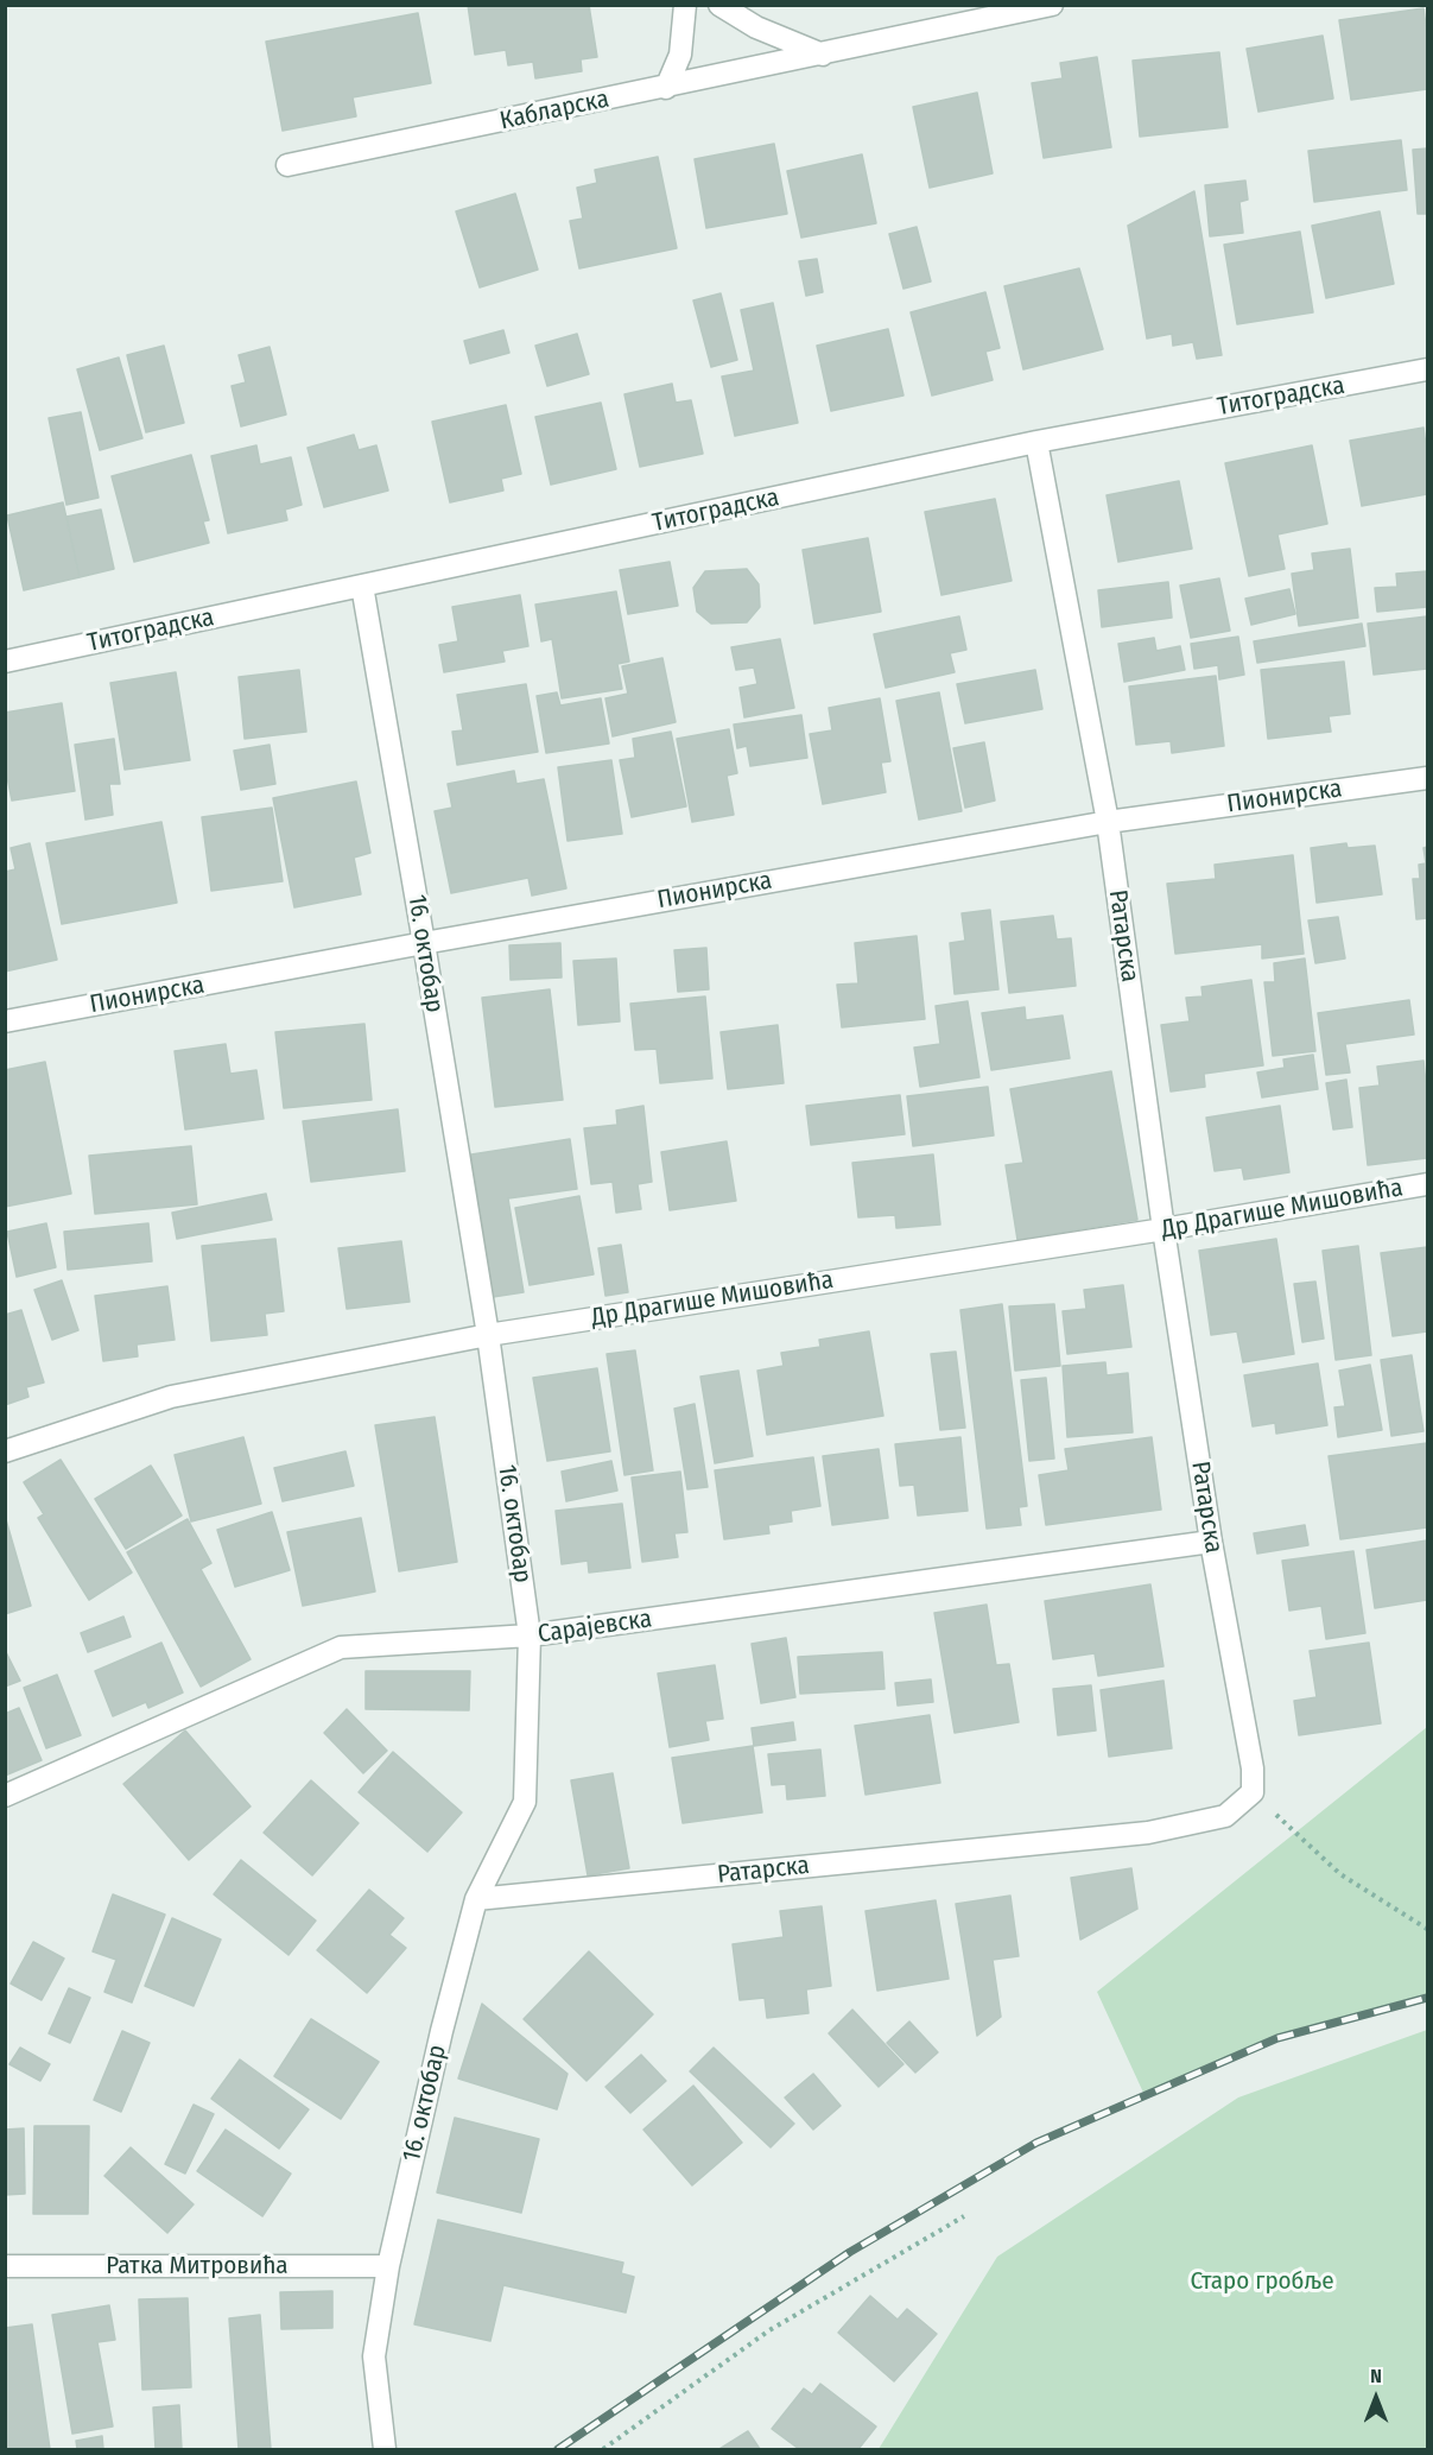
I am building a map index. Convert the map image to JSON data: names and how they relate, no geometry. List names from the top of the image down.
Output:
{
  "streets": {
    "street": [
      "Кабларска",
      "Титоградска",
      "Пионирска",
      "Ратарска",
      "16. октобар",
      "Др Драгише Мишовића",
      "Сарајевска",
      "Ратка Митровића"
    ]
  },
  "crossings": [
    ["Титоградска", "Ратарска"],
    ["Титоградска", "16. октобар"],
    ["Пионирска", "Ратарска"],
    ["Пионирска", "16. октобар"],
    ["Ратарска", "16. октобар"],
    ["Ратарска", "Др Драгише Мишовића"],
    ["Ратарска", "Сарајевска"],
    ["16. октобар", "Др Драгише Мишовића"],
    ["16. октобар", "Сарајевска"],
    ["16. октобар", "Ратка Митровића"]
  ],
  "parks": ["Старо гробље"],
  "north": "top"
}
